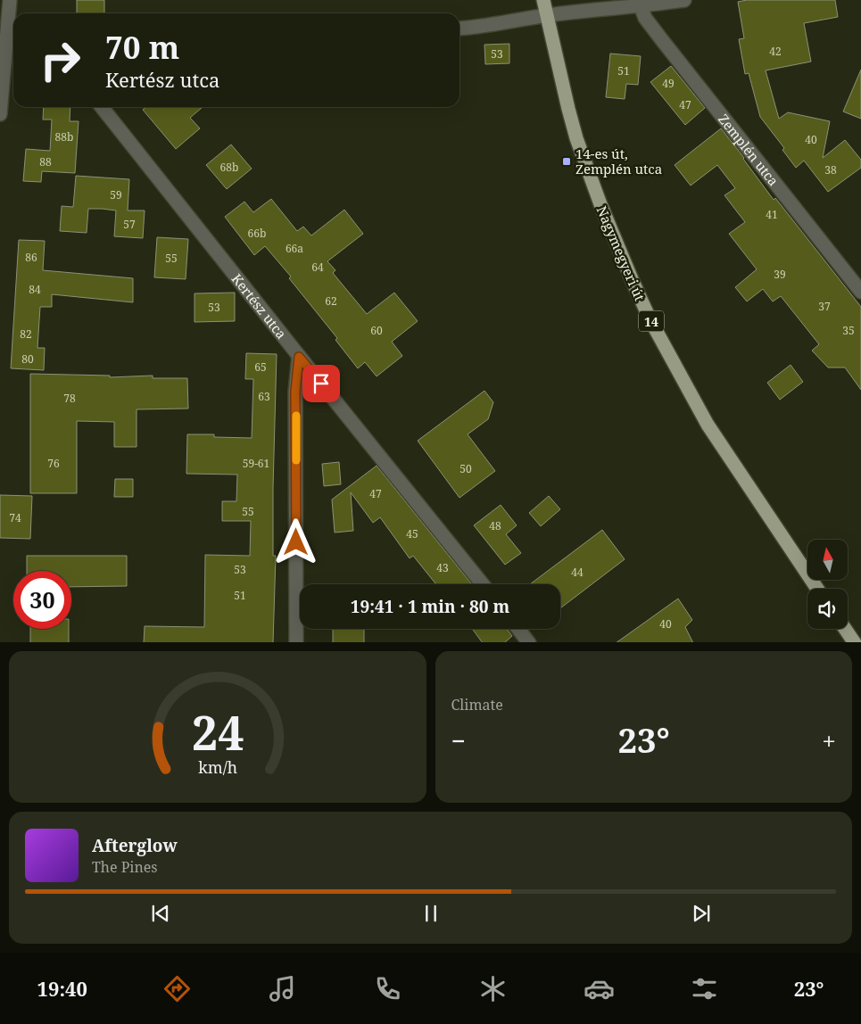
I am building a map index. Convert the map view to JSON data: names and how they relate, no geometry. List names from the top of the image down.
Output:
{
  "streets": {
    "main road": ["Nagymegyeri út", "14"],
    "street": ["Zemplén utca", "Kertész utca"]
  },
  "places": {
    "transit": ["14-es út, Zemplén utca"]
  },
  "house_numbers": [
    "42",
    "53",
    "51",
    "49",
    "47",
    "88b",
    "40",
    "88",
    "68b",
    "38",
    "59",
    "41",
    "57",
    "66b",
    "66a",
    "86",
    "55",
    "64",
    "39",
    "84",
    "62",
    "37",
    "53",
    "60",
    "35",
    "82",
    "80",
    "65",
    "63",
    "78",
    "76",
    "59-61",
    "50",
    "47",
    "55",
    "74",
    "48",
    "45",
    "43",
    "53",
    "44",
    "51",
    "40"
  ],
  "north": "top",
  "page": {
    "turn": ["70 m", "Kertész utca"],
    "limit": "30",
    "trip": "19:41 · 1 min · 80 m",
    "tile": "Climate",
    "heat": ["−", "23°", "+"],
    "song": ["Afterglow", "The Pines"],
    "tabs": ["19:40", "23°"],
    "gauge": ["24", "km/h"]
  }
}
